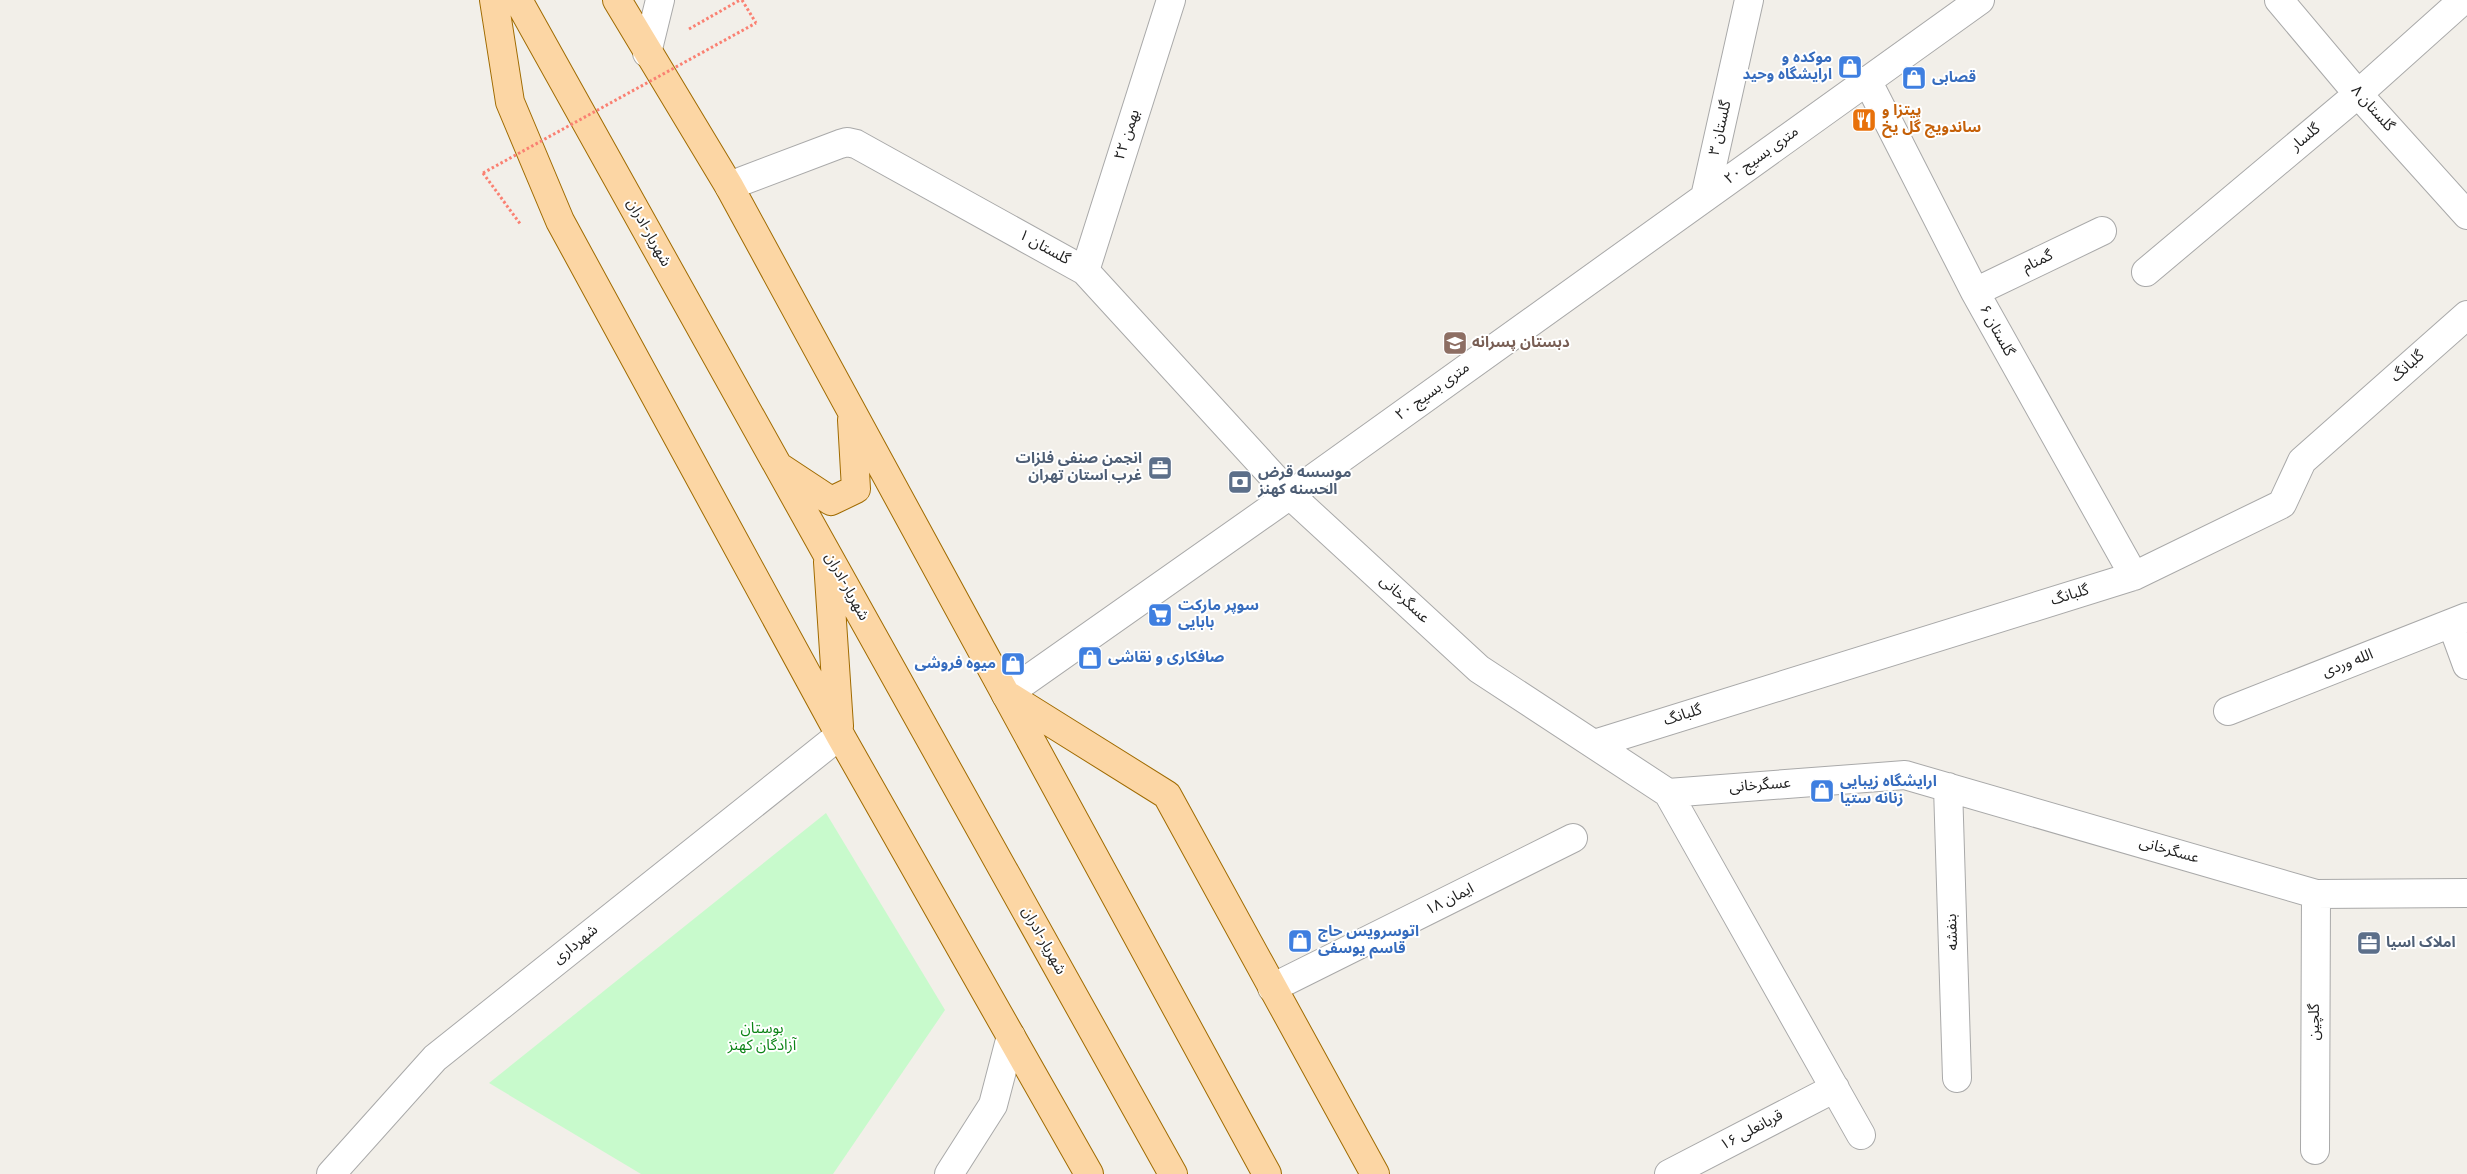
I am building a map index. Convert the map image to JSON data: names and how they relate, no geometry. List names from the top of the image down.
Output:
{
  "streets": {
    "main road": ["شهریار-ادران"],
    "street": [
      "گلستان ۸",
      "گلستان ۳",
      "۲۲ بهمن",
      "گلسار",
      "۲۰ متری بسیج",
      "گلستان ۱",
      "گمنام",
      "گلستان ۶",
      "گلبانگ",
      "عسگرخانی",
      "الله وردی",
      "ایمان ۱۸",
      "بنفشه",
      "شهرداری",
      "گلچین",
      "قربانعلی ۱۶"
    ]
  },
  "crossings": [
    ["گلستان ۸", "گلسار"],
    ["گلستان ۳", "۲۰ متری بسیج"],
    ["۲۲ بهمن", "گلستان ۱"],
    ["۲۰ متری بسیج", "گلستان ۱"],
    ["۲۰ متری بسیج", "گلستان ۶"],
    ["۲۰ متری بسیج", "عسگرخانی"],
    ["گلستان ۱", "عسگرخانی"],
    ["گمنام", "گلستان ۶"],
    ["گلستان ۶", "گلبانگ"],
    ["گلبانگ", "عسگرخانی"],
    ["عسگرخانی", "بنفشه"],
    ["عسگرخانی", "گلچین"]
  ],
  "parks": ["بوستان آزادگان کهنز"],
  "places": {
    "shop": [
      "موکده و ارایشگاه وحید",
      "قصابی",
      "صافکاری و نقاشی",
      "میوه فروشی",
      "ارایشگاه زیبایی زنانه ستیا",
      "اتوسرویس حاج قاسم یوسفی"
    ],
    "restaurant": ["پیتزا و ساندویچ گل یخ"],
    "school or university": ["دبستان پسرانه"],
    "office": ["انجمن صنفی فلزات غرب استان تهران", "املاک اسیا"],
    "bank": ["موسسه قرض الحسنه کهنز"],
    "supermarket": ["سوپر مارکت بابایی"]
  }
}
